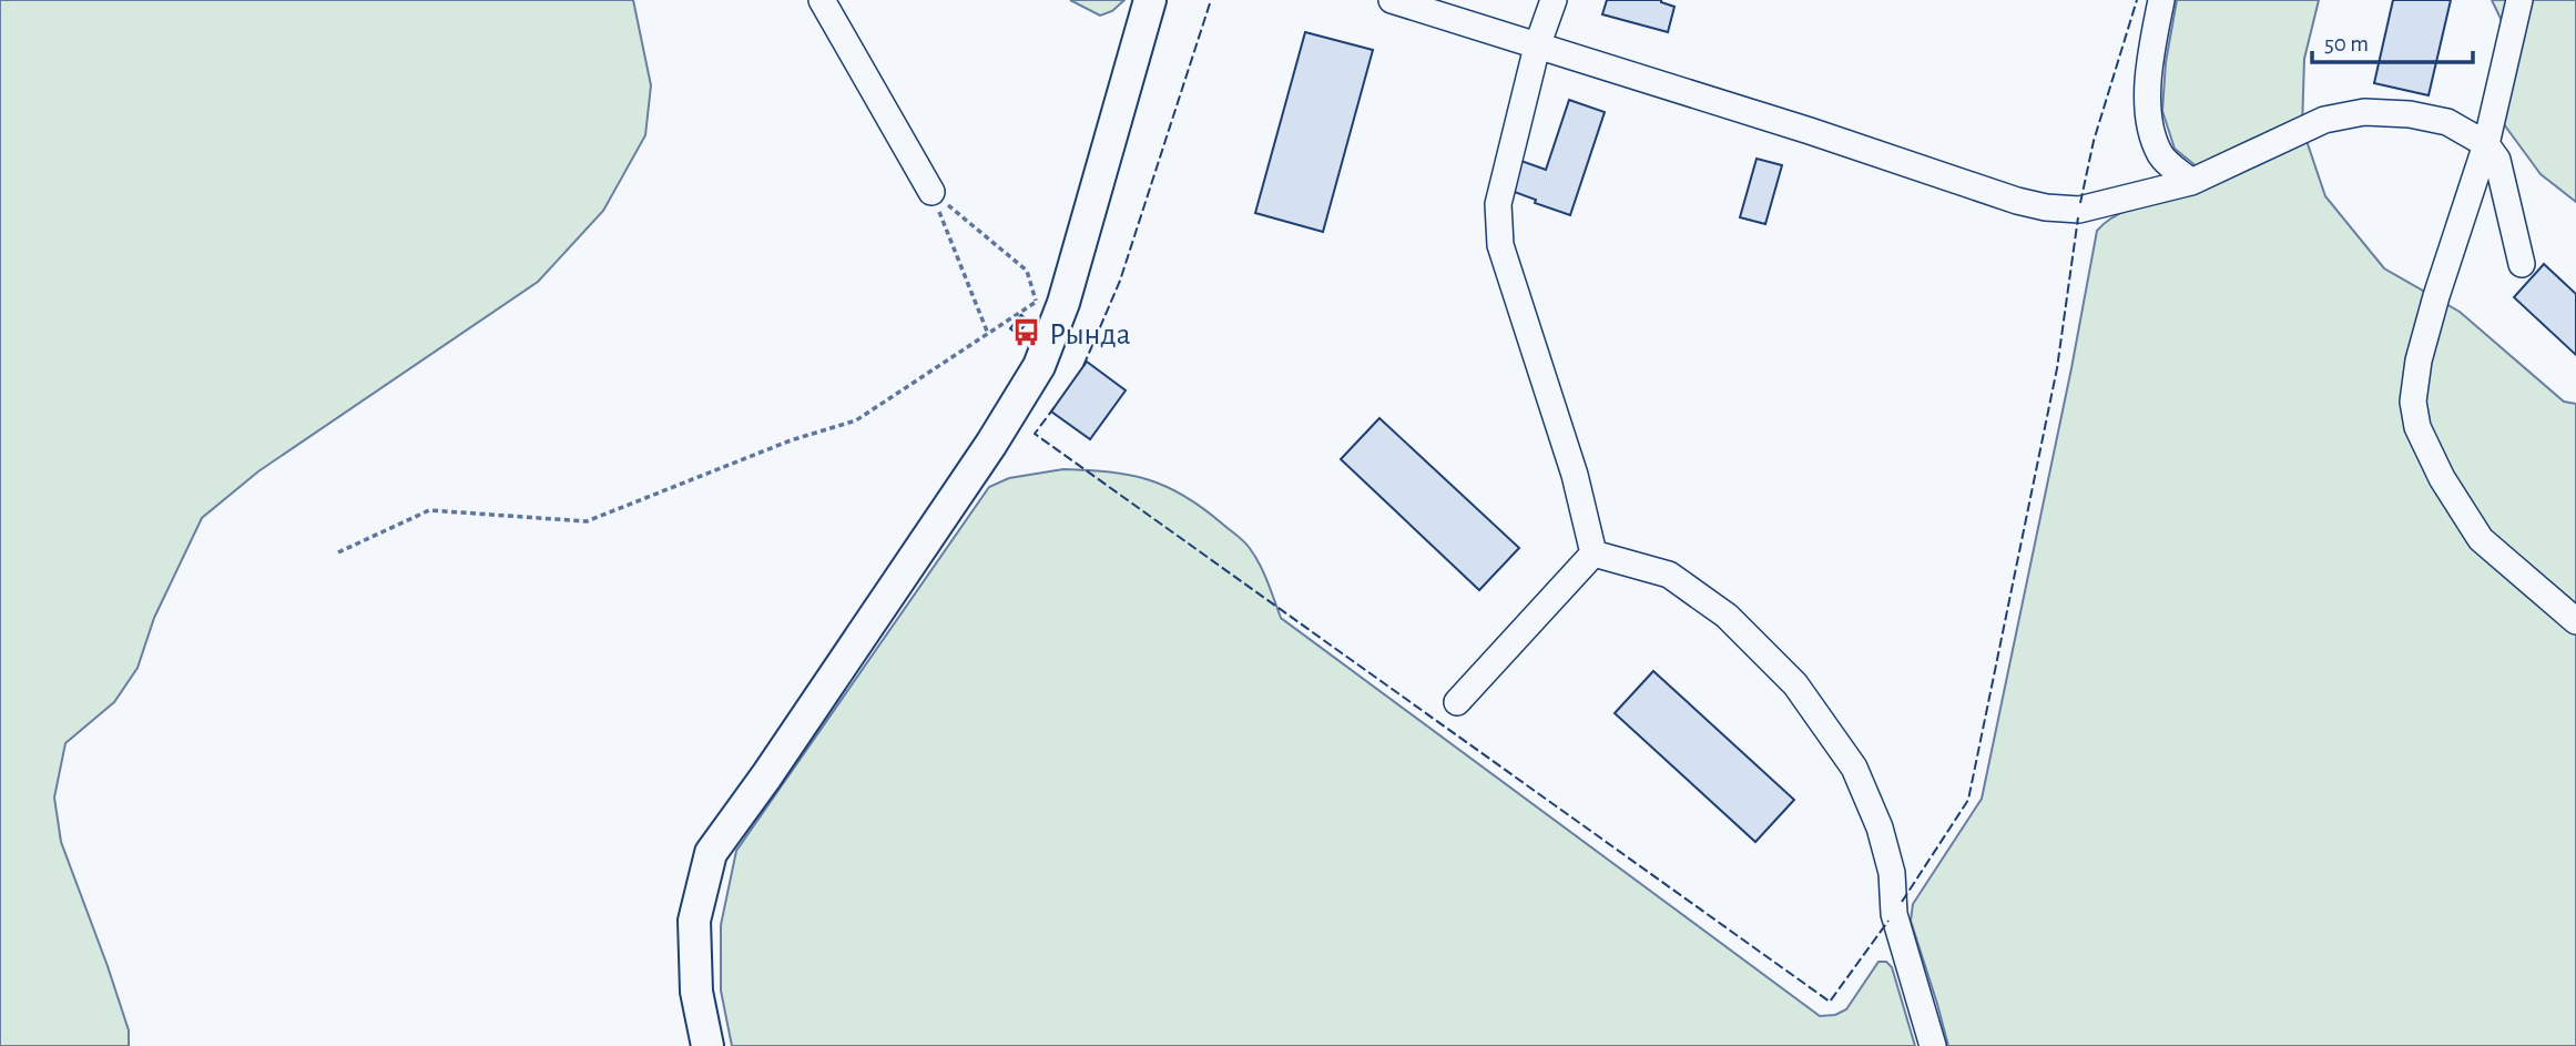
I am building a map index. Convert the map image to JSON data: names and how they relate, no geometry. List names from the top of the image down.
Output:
{
  "places": {
    "bus stop": ["Рында"]
  },
  "scale_bar": "50 m"
}
